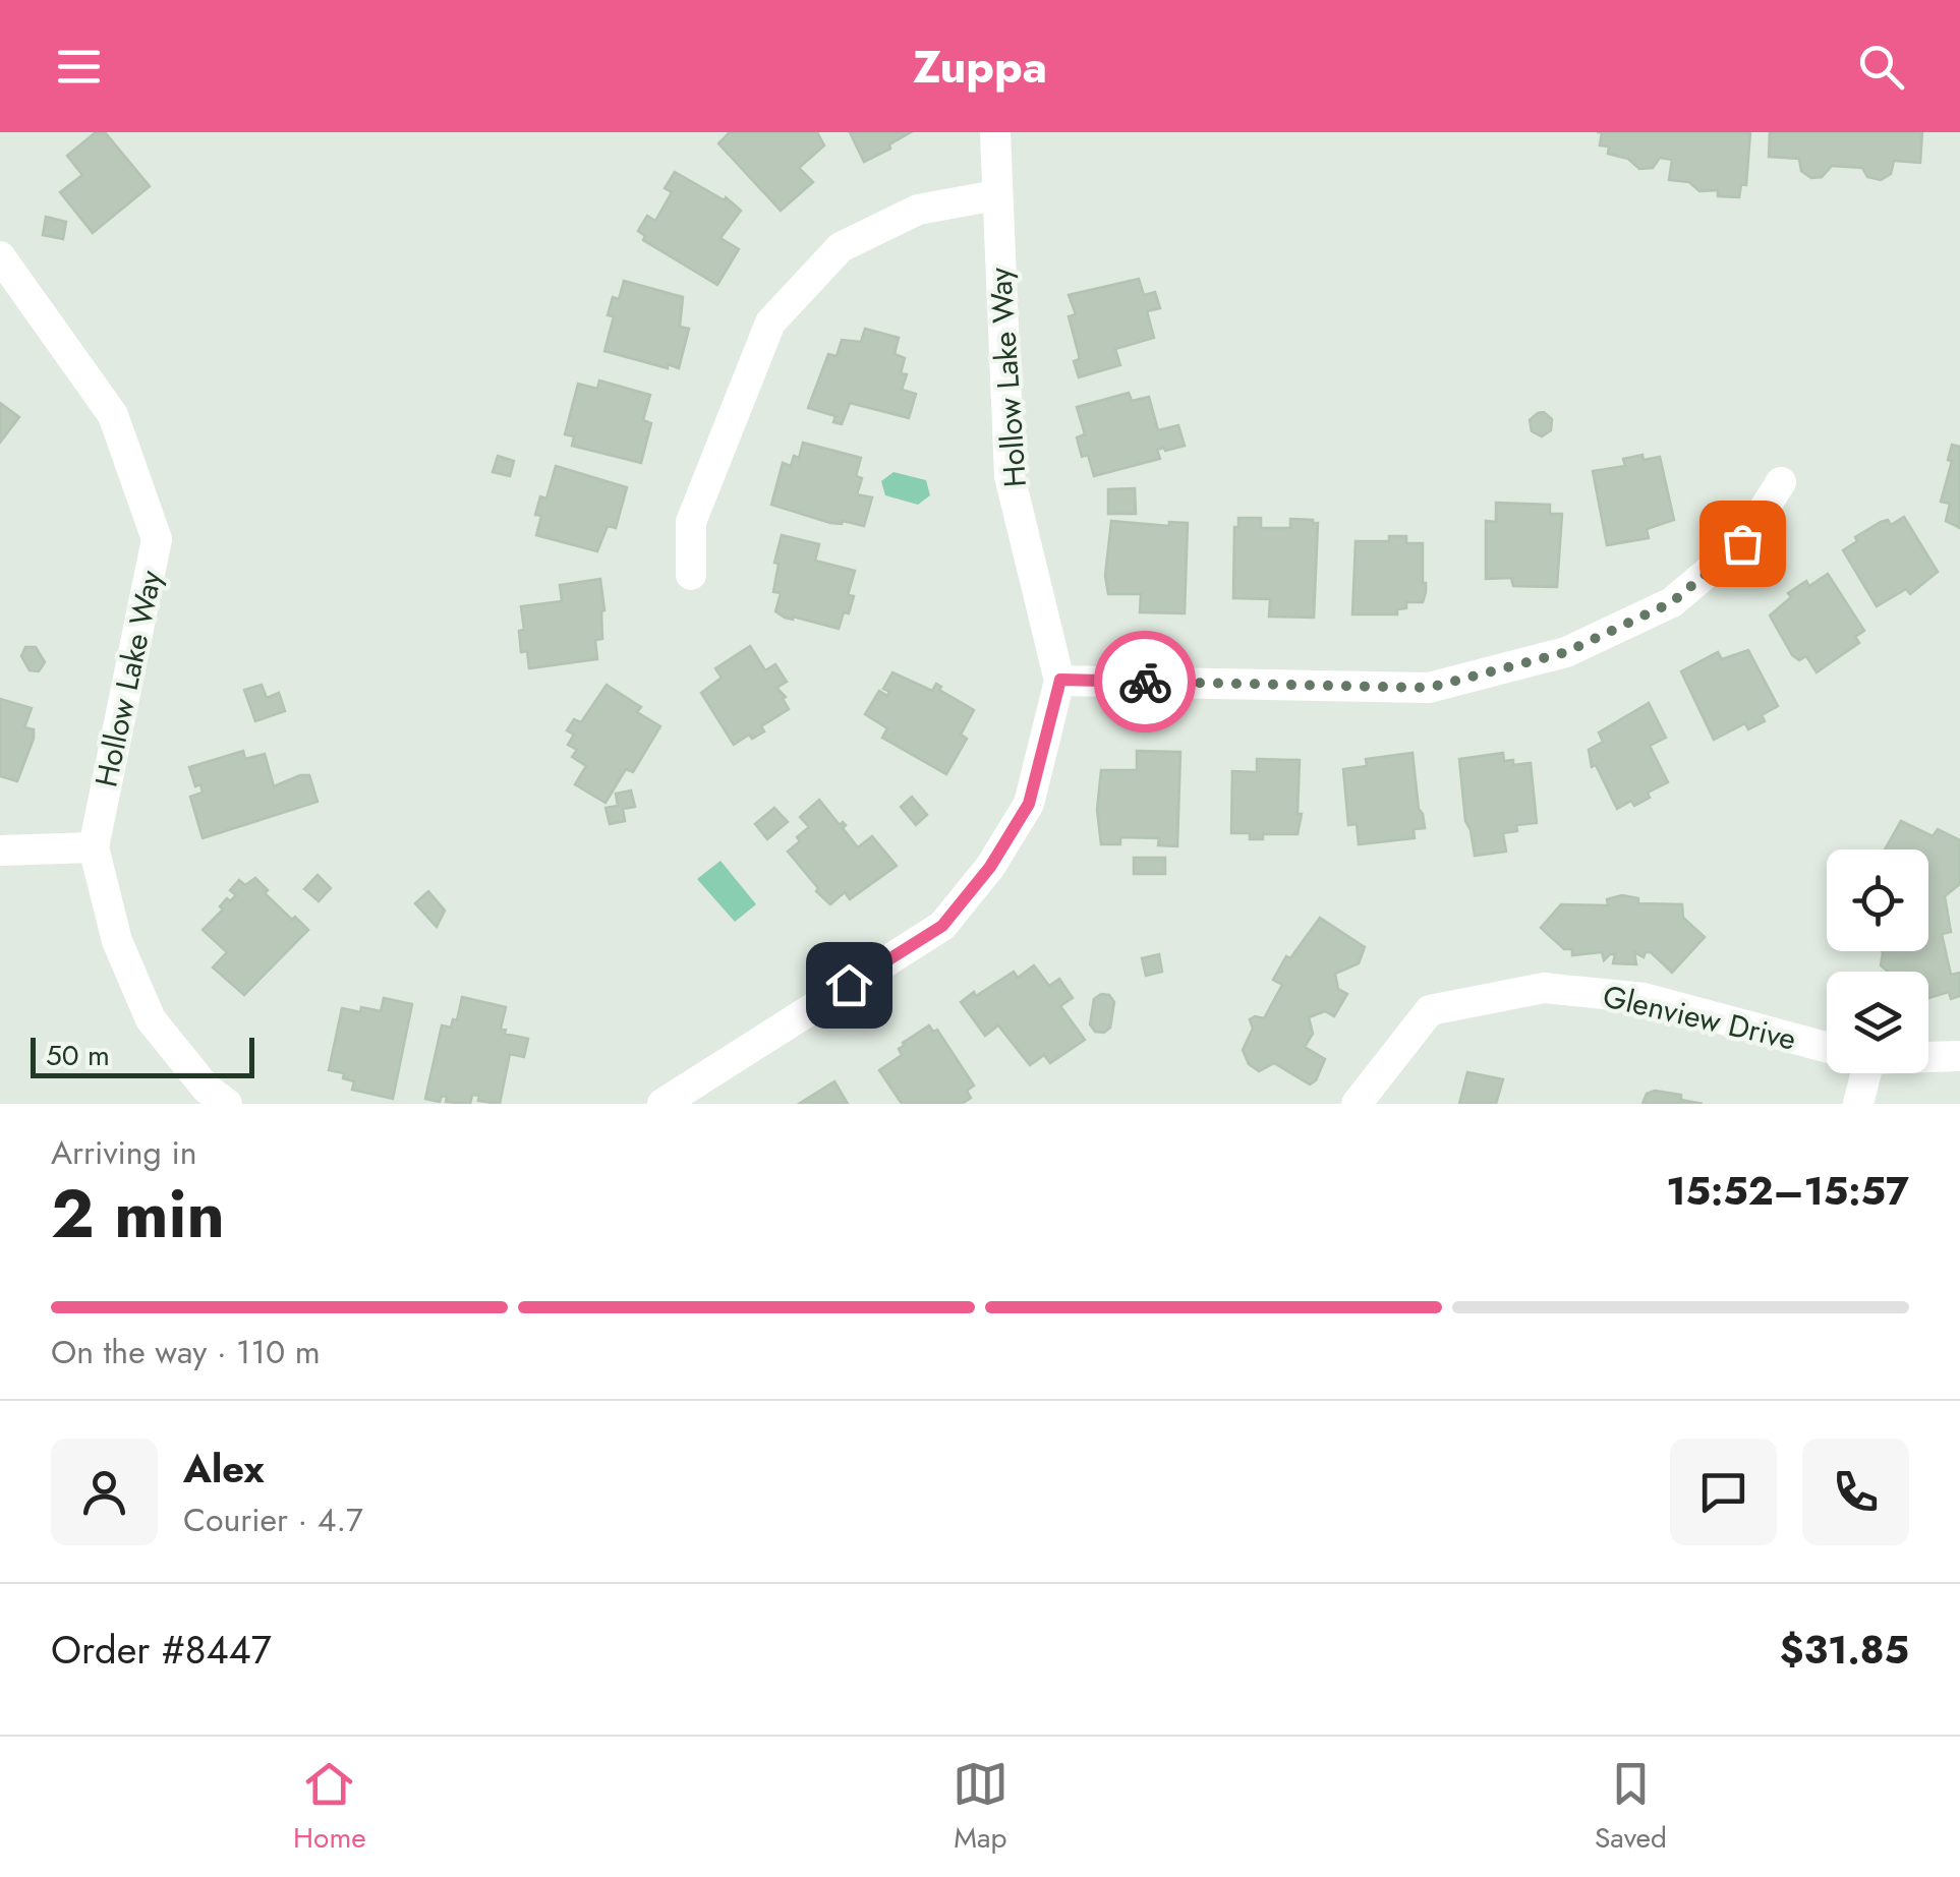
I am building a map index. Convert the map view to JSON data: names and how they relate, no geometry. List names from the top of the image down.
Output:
{
  "streets": {
    "street": ["Hollow Lake Way", "Glenview Drive"]
  },
  "scale_bar": "50 m",
  "page": {
    "header": "Zuppa",
    "scale": "50 m",
    "heading": ["2 min", "Arriving in", "15:52–15:57"],
    "panel": [
      "Alex",
      "Courier · 4.7",
      "Order #8447",
      "$31.85"
    ],
    "bar": "On the way · 110 m",
    "tabs": ["Home", "Map", "Saved"]
  }
}
